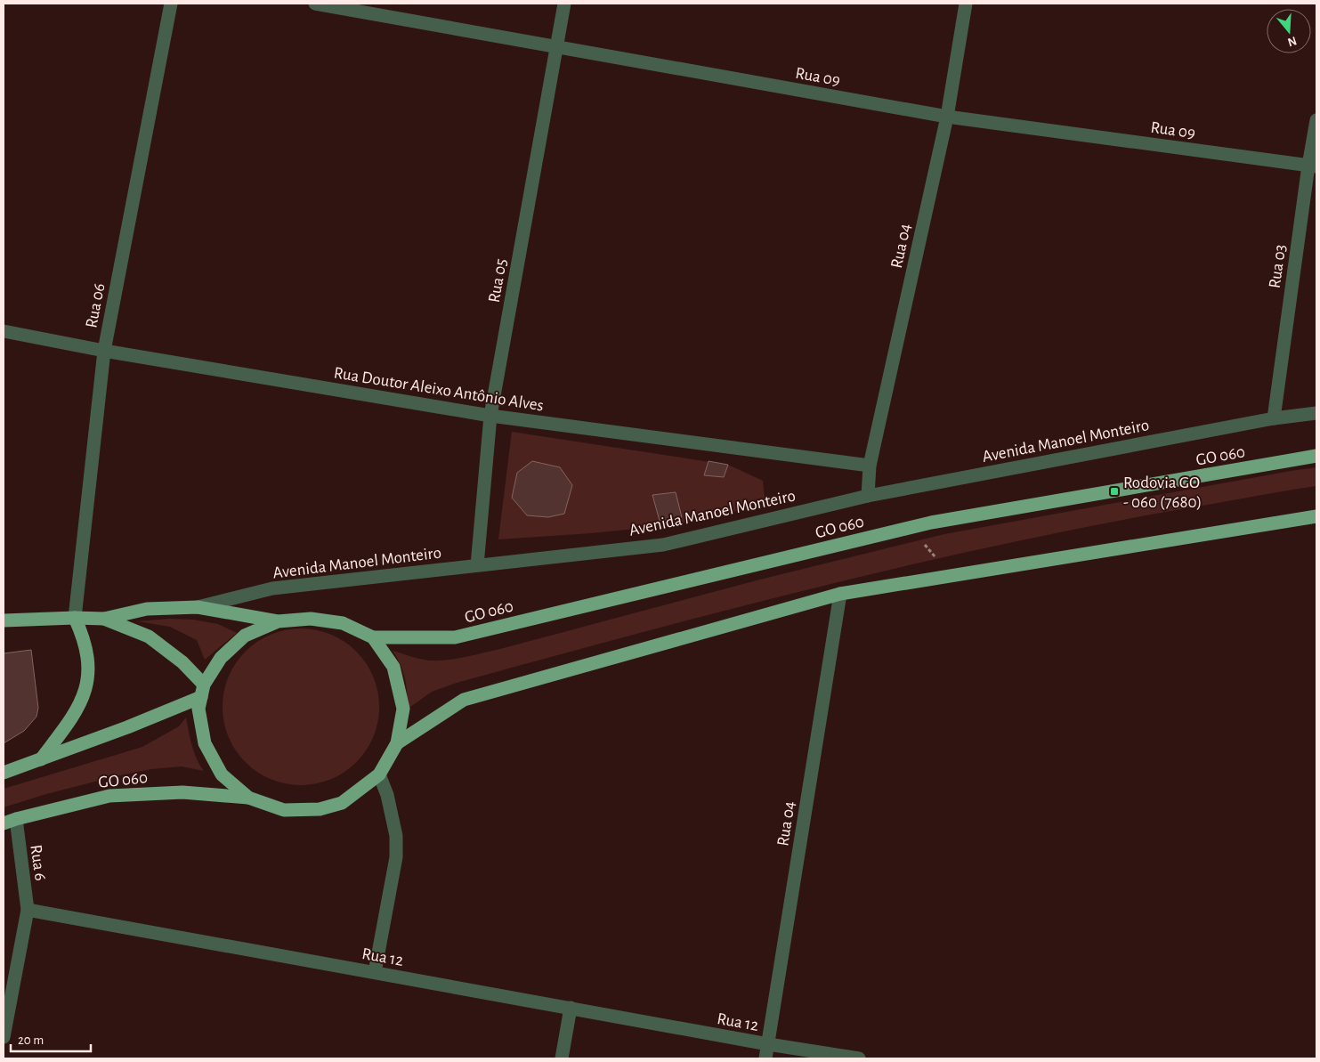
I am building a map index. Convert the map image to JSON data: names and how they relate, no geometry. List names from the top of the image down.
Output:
{
  "streets": {
    "main road": ["Avenida Manoel Monteiro", "GO 060"],
    "street": [
      "Rua 09",
      "Rua 04",
      "Rua 03",
      "Rua 05",
      "Rua 06",
      "Rua Doutor Aleixo Antônio Alves",
      "Rua 6",
      "Rua 12"
    ]
  },
  "crossings": [
    ["Rua 09", "Rua 04"],
    ["Rua 09", "Rua 03"],
    ["Rua 09", "Rua 05"],
    ["Rua 04", "Rua Doutor Aleixo Antônio Alves"],
    ["Rua 04", "Avenida Manoel Monteiro"],
    ["Rua 04", "Rua 12"],
    ["Rua 03", "Avenida Manoel Monteiro"],
    ["Rua 05", "Rua Doutor Aleixo Antônio Alves"],
    ["Rua 05", "Avenida Manoel Monteiro"],
    ["Rua 06", "Rua Doutor Aleixo Antônio Alves"],
    ["Rua 06", "Avenida Manoel Monteiro"],
    ["GO 060", "Rua 6"],
    ["Rua 6", "Rua 12"]
  ],
  "places": {
    "transit": ["Rodovia GO - 060 (7680)"]
  },
  "scale_bar": "20 m",
  "north": "bottom"
}
